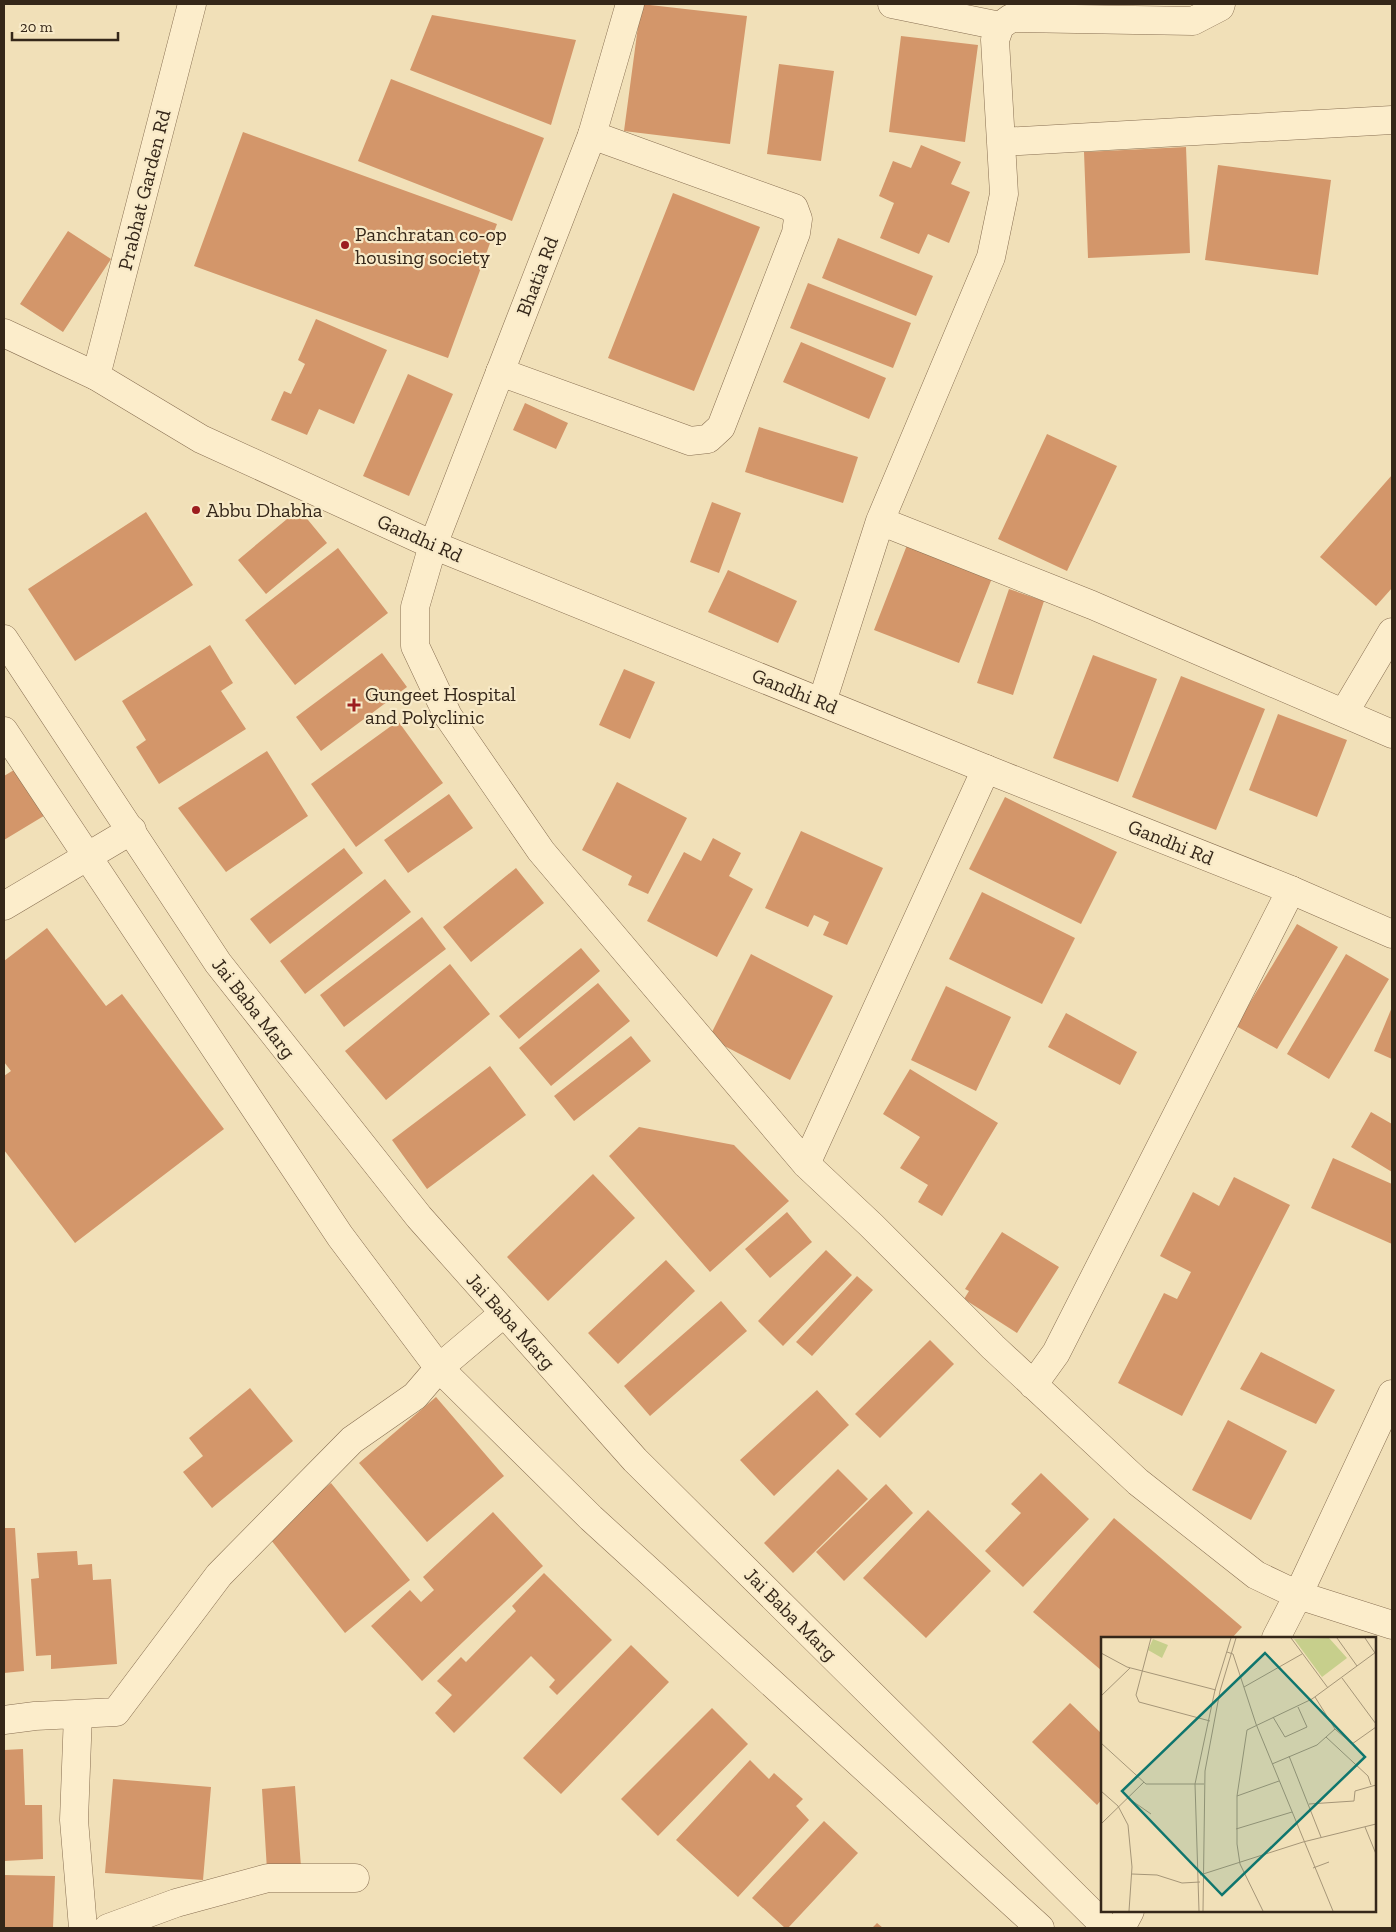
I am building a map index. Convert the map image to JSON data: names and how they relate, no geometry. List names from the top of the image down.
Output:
{
  "streets": {
    "street": [
      "Prabhat Garden Rd",
      "Bhatia Rd",
      "Gandhi Rd",
      "Jai Baba Marg"
    ]
  },
  "crossings": [
    ["Prabhat Garden Rd", "Gandhi Rd"],
    ["Bhatia Rd", "Gandhi Rd"]
  ],
  "places": {
    "other": ["Panchratan co-op housing society", "Abbu Dhabha"],
    "health": ["Gungeet Hospital and Polyclinic"]
  },
  "scale_bar": "20 m"
}
